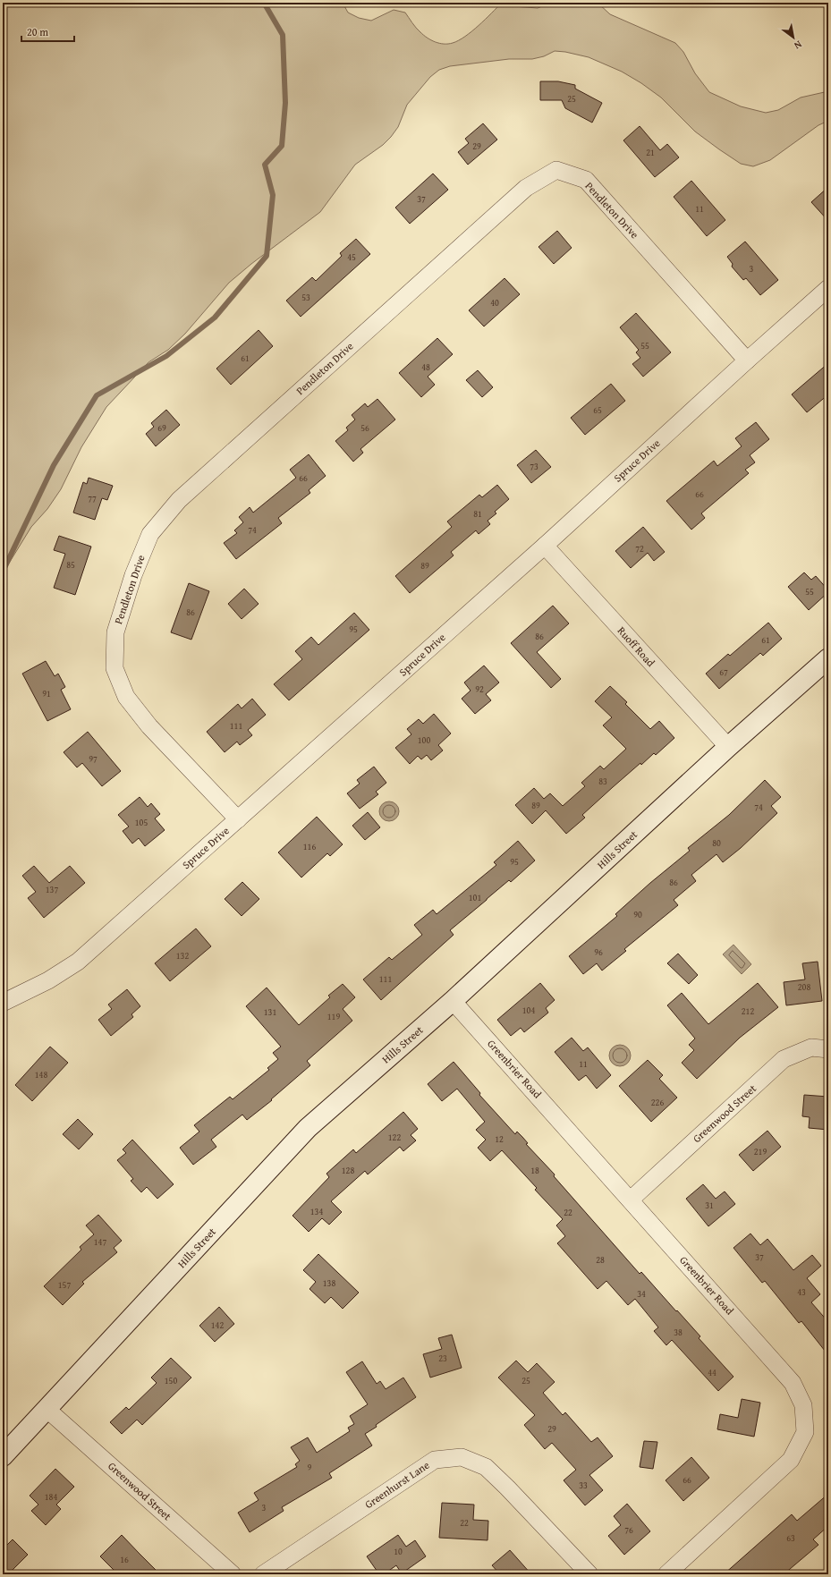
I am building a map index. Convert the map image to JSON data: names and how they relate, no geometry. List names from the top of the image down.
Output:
{
  "streets": {
    "street": [
      "Pendleton Drive",
      "Spruce Drive",
      "Ruoff Road",
      "Hills Street",
      "Greenbrier Road",
      "Greenwood Street",
      "Greenhurst Lane"
    ]
  },
  "crossings": [
    ["Pendleton Drive", "Spruce Drive"],
    ["Spruce Drive", "Ruoff Road"],
    ["Ruoff Road", "Hills Street"],
    ["Hills Street", "Greenbrier Road"],
    ["Hills Street", "Greenwood Street"],
    ["Greenbrier Road", "Greenwood Street"]
  ],
  "house_numbers": [
    "25",
    "29",
    "21",
    "37",
    "11",
    "45",
    "3",
    "53",
    "40",
    "55",
    "61",
    "48",
    "65",
    "69",
    "56",
    "73",
    "66",
    "66",
    "77",
    "81",
    "74",
    "72",
    "85",
    "89",
    "55",
    "86",
    "95",
    "86",
    "61",
    "67",
    "92",
    "91",
    "111",
    "100",
    "97",
    "83",
    "89",
    "74",
    "105",
    "80",
    "116",
    "95",
    "86",
    "137",
    "101",
    "90",
    "96",
    "132",
    "111",
    "208",
    "104",
    "212",
    "131",
    "119",
    "11",
    "148",
    "226",
    "122",
    "12",
    "219",
    "128",
    "18",
    "31",
    "134",
    "22",
    "147",
    "37",
    "28",
    "138",
    "157",
    "43",
    "34",
    "142",
    "38",
    "23",
    "44",
    "150",
    "25",
    "29",
    "9",
    "66",
    "33",
    "184",
    "3",
    "22",
    "76",
    "63",
    "10",
    "16"
  ],
  "scale_bar": "20 m",
  "north": "bottom right"
}
